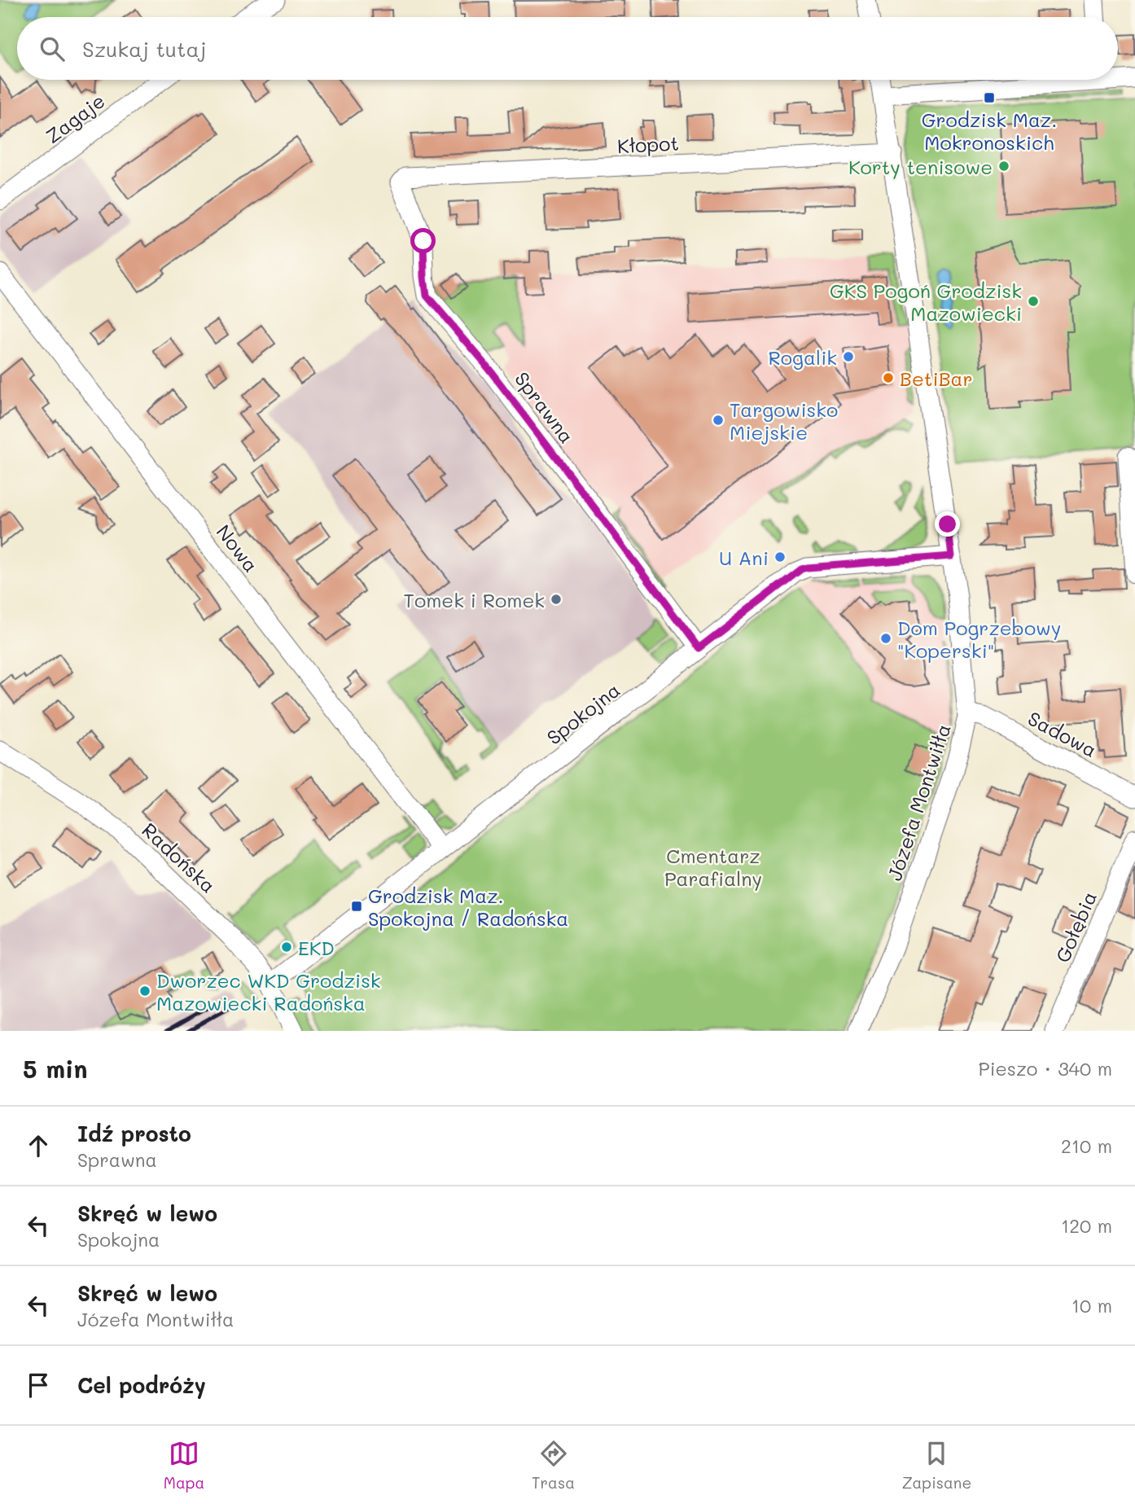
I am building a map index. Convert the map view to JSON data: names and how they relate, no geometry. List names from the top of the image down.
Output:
{
  "streets": {
    "street": [
      "Zagaje",
      "Kłopot",
      "Sprawna",
      "Nowa",
      "Spokojna",
      "Sadowa",
      "Józefa Montwiłła",
      "Radońska",
      "Gołębia"
    ]
  },
  "crossings": [
    ["Kłopot", "Sprawna"],
    ["Kłopot", "Józefa Montwiłła"],
    ["Sprawna", "Spokojna"],
    ["Nowa", "Spokojna"],
    ["Spokojna", "Józefa Montwiłła"],
    ["Spokojna", "Radońska"],
    ["Sadowa", "Józefa Montwiłła"]
  ],
  "parks": ["Cmentarz Parafialny"],
  "places": {
    "transit": ["Grodzisk Maz. Mokronoskich", "Grodzisk Maz. Spokojna / Radońska"],
    "other": [
      "Korty tenisowe",
      "GKS Pogoń Grodzisk Mazowiecki",
      "Rogalik",
      "BetiBar",
      "Targowisko Miejskie",
      "U Ani",
      "Tomek i Romek",
      "Dom Pogrzebowy \"Koperski\"",
      "EKD",
      "Dworzec WKD Grodzisk Mazowiecki Radońska"
    ]
  },
  "page": {
    "search": "Szukaj tutaj",
    "heading": ["5 min", "Pieszo · 340 m"],
    "list": [
      ["Idź prosto", "Sprawna", "210 m"],
      ["Skręć w lewo", "Spokojna", "120 m"],
      ["Skręć w lewo", "Józefa Montwiłła", "10 m"],
      "Cel podróży"
    ],
    "nav": ["Mapa", "Trasa", "Zapisane"]
  }
}
